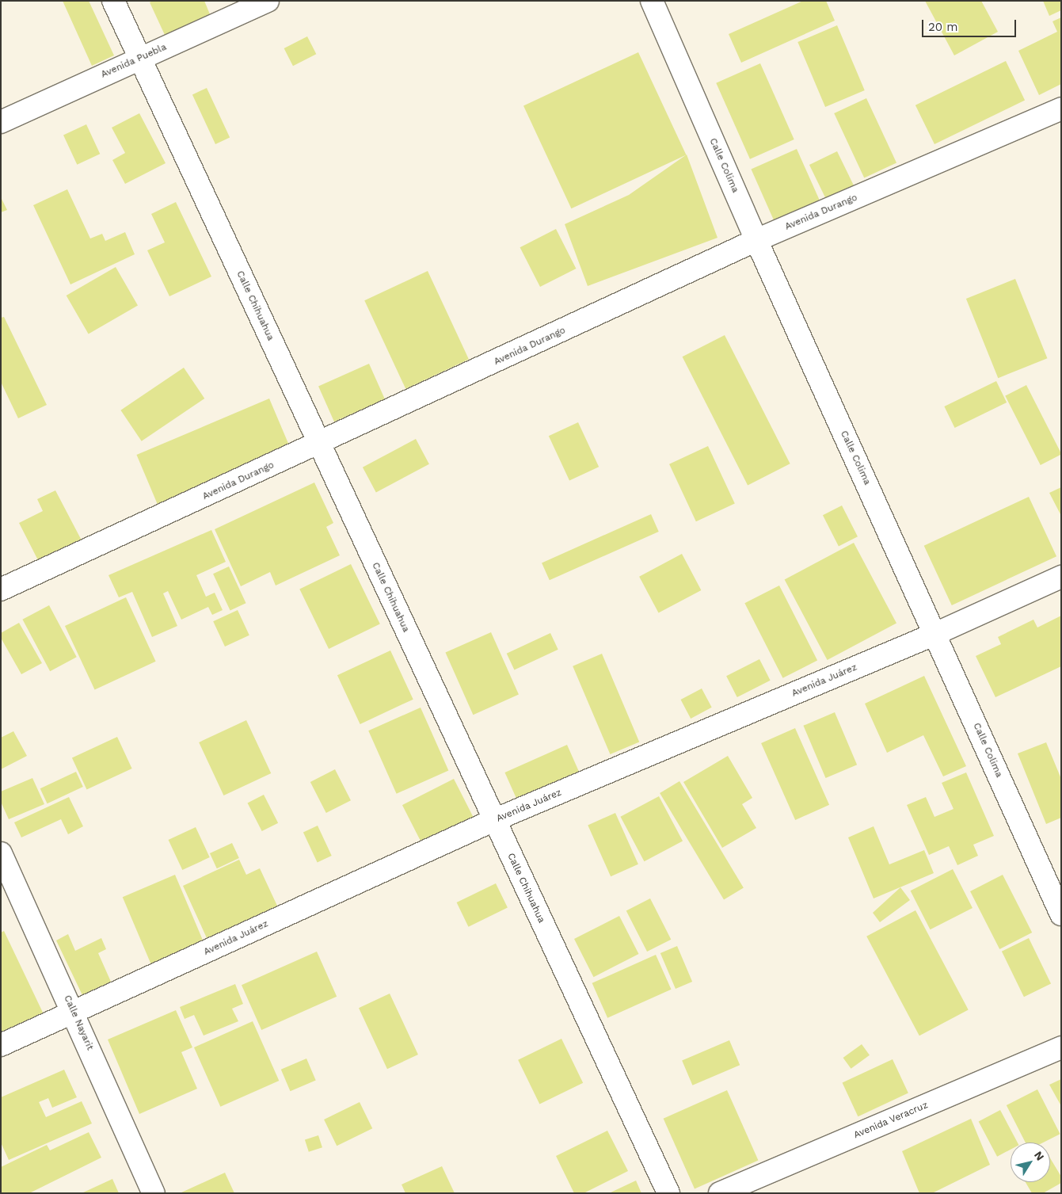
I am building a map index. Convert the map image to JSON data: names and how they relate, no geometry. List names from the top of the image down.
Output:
{
  "streets": {
    "street": [
      "Avenida Puebla",
      "Calle Colima",
      "Avenida Durango",
      "Calle Chihuahua",
      "Avenida Juárez",
      "Calle Nayarit",
      "Avenida Veracruz"
    ]
  },
  "crossings": [
    ["Avenida Puebla", "Calle Chihuahua"],
    ["Calle Colima", "Avenida Durango"],
    ["Calle Colima", "Avenida Juárez"],
    ["Avenida Durango", "Calle Chihuahua"],
    ["Calle Chihuahua", "Avenida Juárez"],
    ["Avenida Juárez", "Calle Nayarit"]
  ],
  "scale_bar": "20 m",
  "north": "top right"
}
